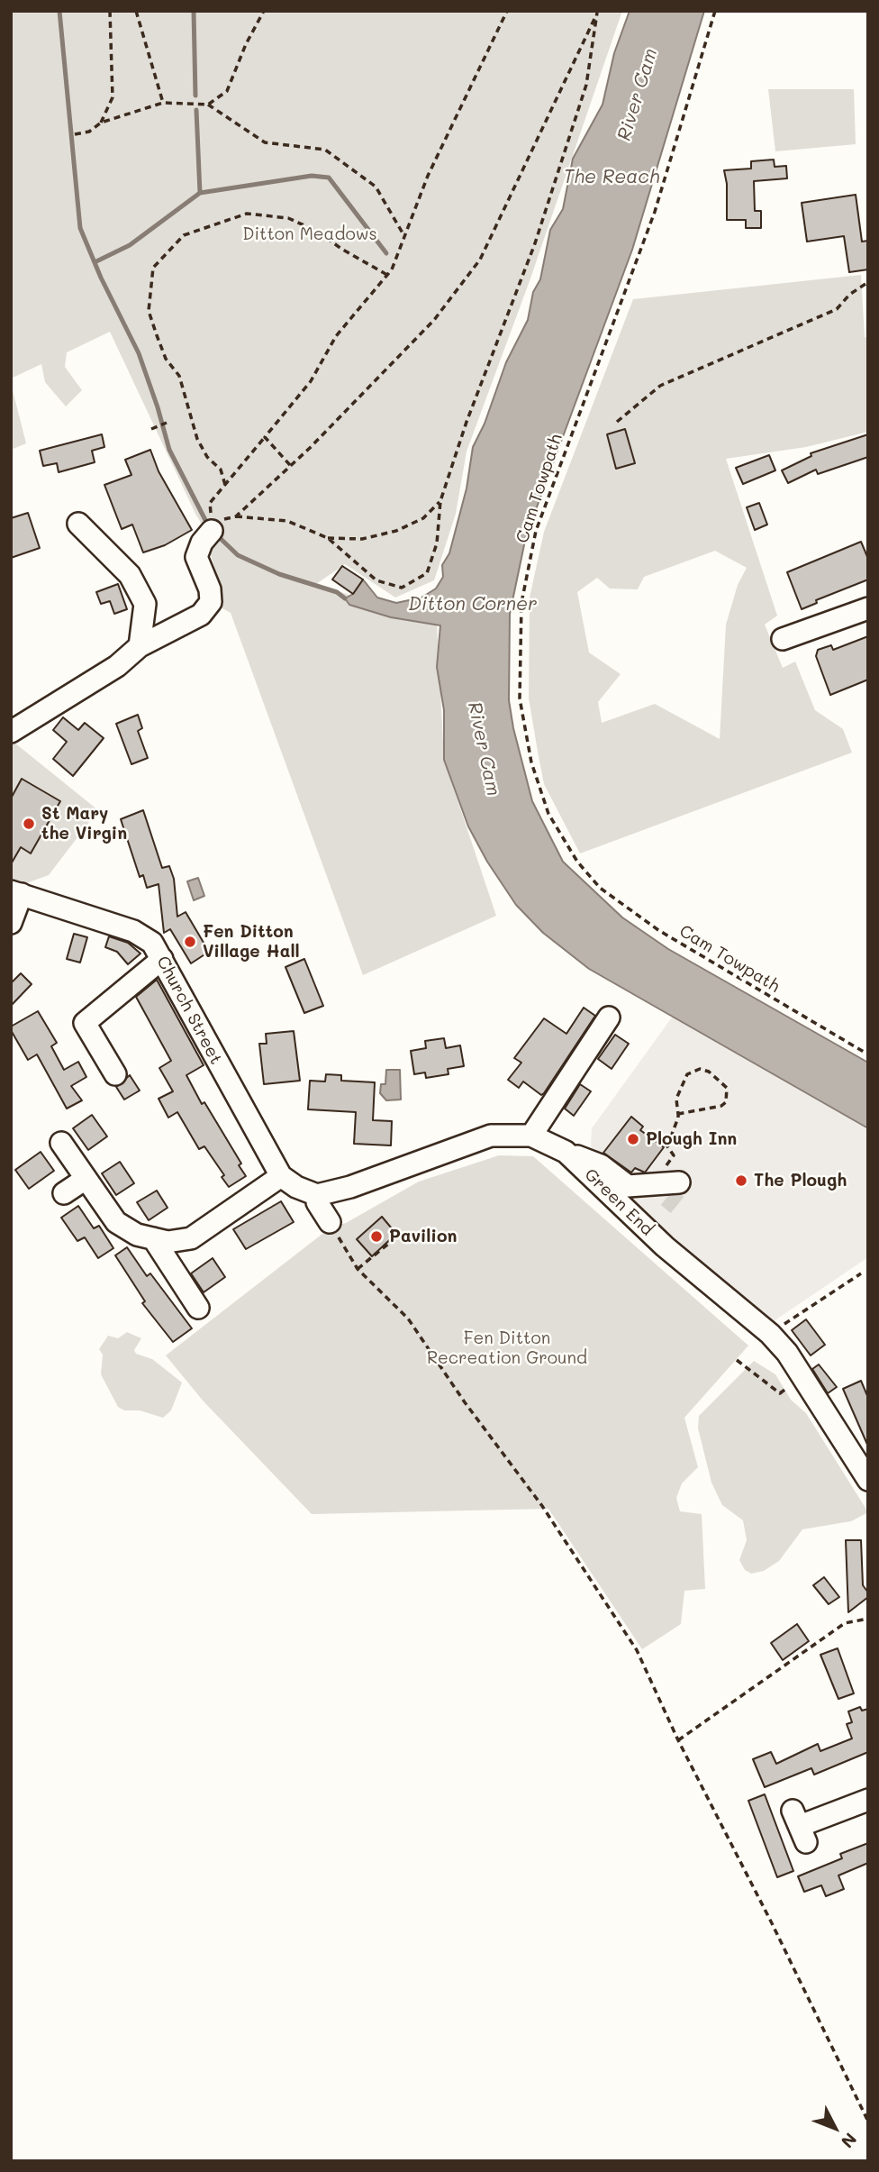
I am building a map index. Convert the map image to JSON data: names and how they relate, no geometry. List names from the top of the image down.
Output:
{
  "streets": {
    "street": ["Church Street", "Green End"],
    "path": ["Cam Towpath"]
  },
  "water": ["River Cam", "The Reach", "Ditton Corner"],
  "parks": ["Ditton Meadows", "Fen Ditton Recreation Ground"],
  "places": [
    "St Mary the Virgin",
    "Fen Ditton Village Hall",
    "Plough Inn",
    "The Plough",
    "Pavilion"
  ],
  "north": "bottom right"
}
